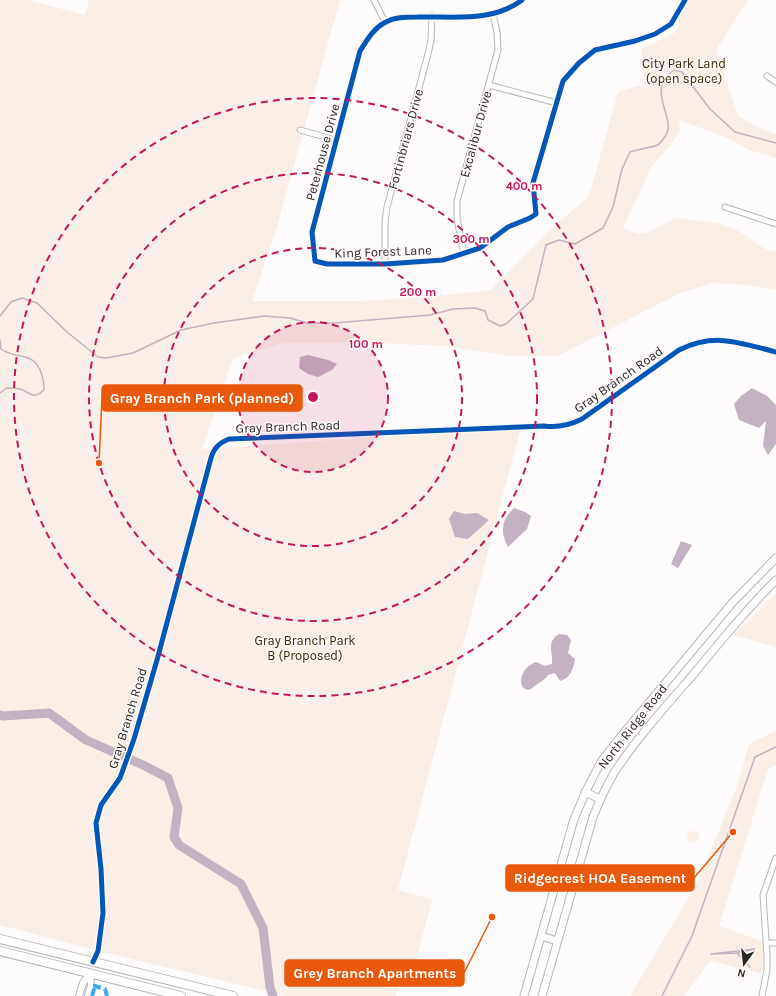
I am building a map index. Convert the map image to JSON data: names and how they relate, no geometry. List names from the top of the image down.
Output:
{
  "streets": {
    "main road": ["North Ridge Road"],
    "street": [
      "Excalibur Drive",
      "Fortinbriars Drive",
      "Peterhouse Drive",
      "King Forest Lane",
      "Gray Branch Road"
    ]
  },
  "crossings": [
    ["Excalibur Drive", "King Forest Lane"],
    ["Fortinbriars Drive", "King Forest Lane"],
    ["Peterhouse Drive", "King Forest Lane"]
  ],
  "parks": ["City Park Land (open space)", "Gray Branch Park B (Proposed)"],
  "places": ["Gray Branch Park (planned)", "Ridgecrest HOA Easement", "Grey Branch Apartments"],
  "north": "bottom",
  "rings": [
    "400 m",
    "300 m",
    "200 m",
    "100 m"
  ]
}
